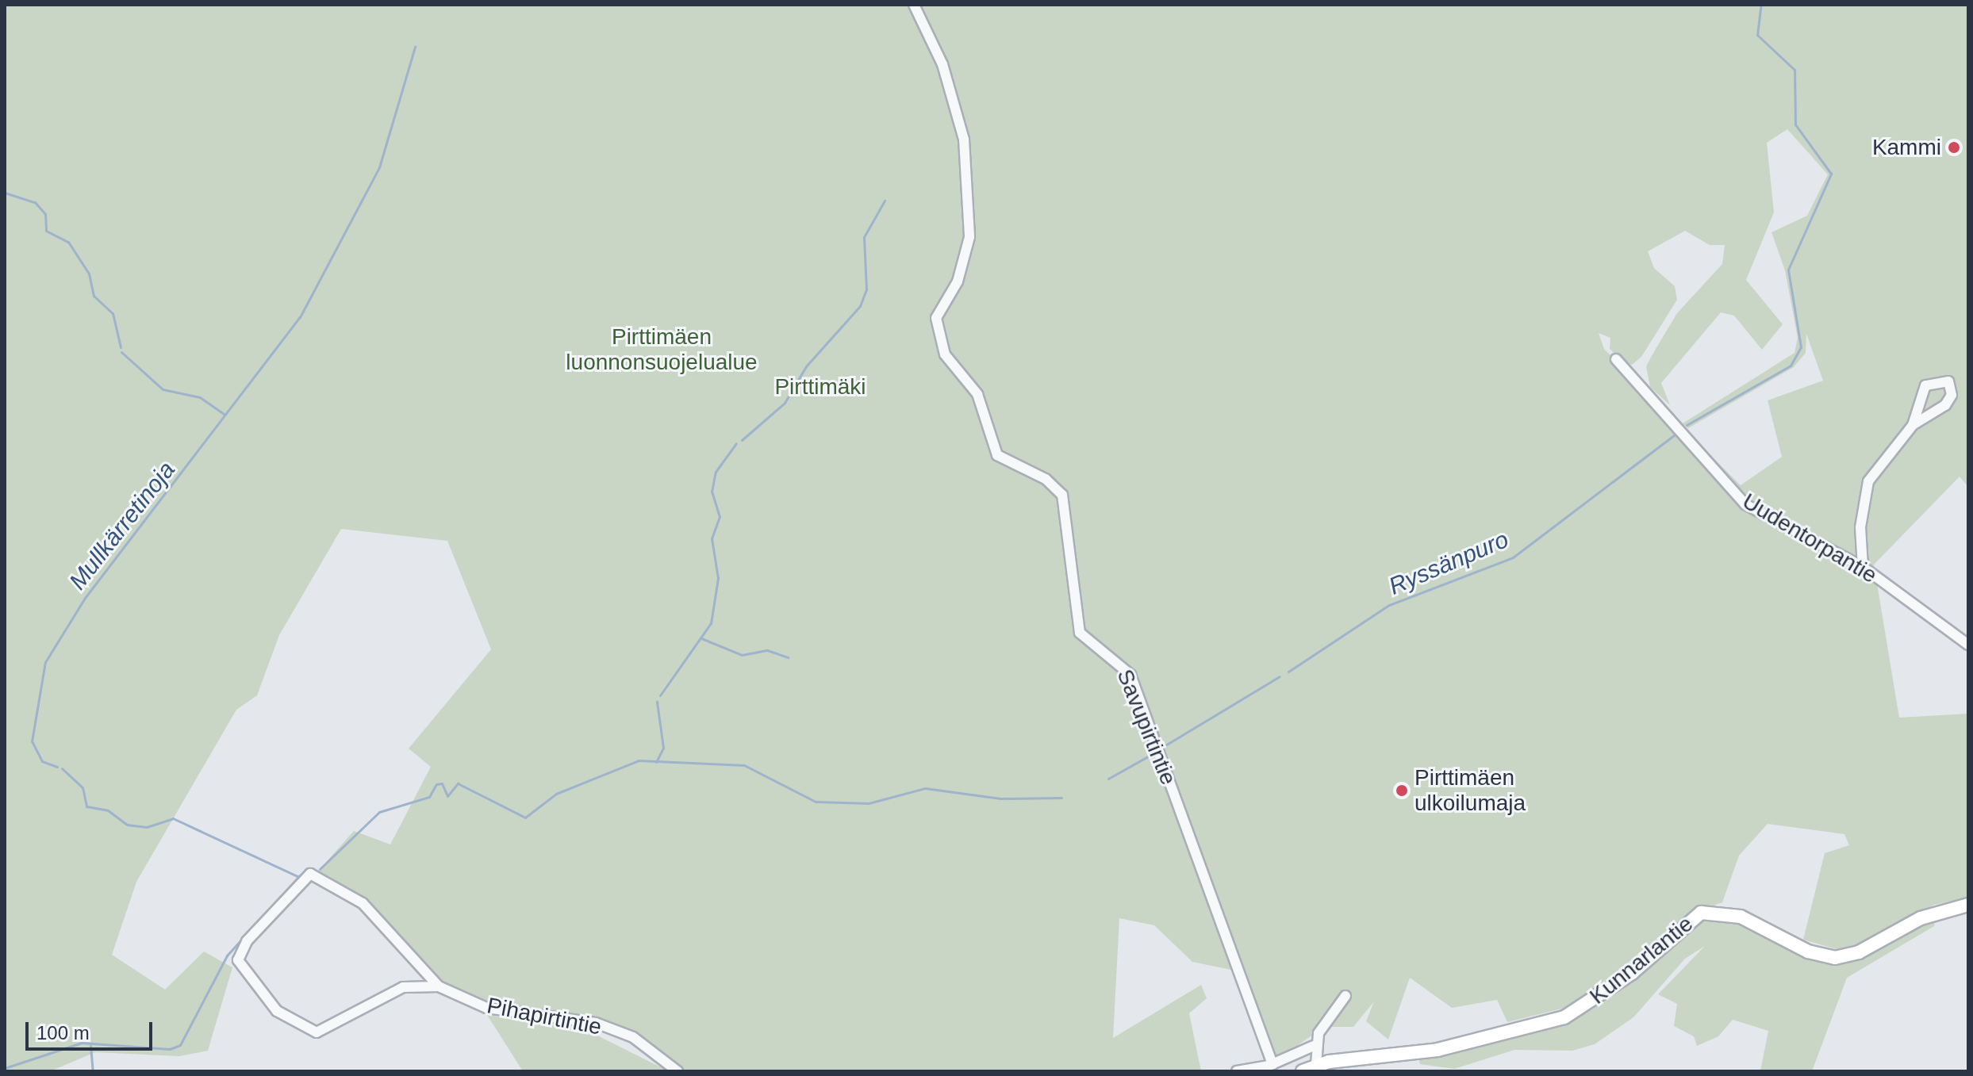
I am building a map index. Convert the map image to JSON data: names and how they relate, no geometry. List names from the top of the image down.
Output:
{
  "streets": {
    "main road": ["Kunnarlantie"],
    "street": ["Uudentorpantie", "Savupirtintie", "Pihapirtintie"]
  },
  "water": ["Mullkärretinoja", "Ryssänpuro"],
  "parks": ["Pirttimäen luonnonsuojelualue", "Pirttimäki"],
  "places": ["Kammi", "Pirttimäen ulkoilumaja"],
  "scale_bar": "100 m"
}
